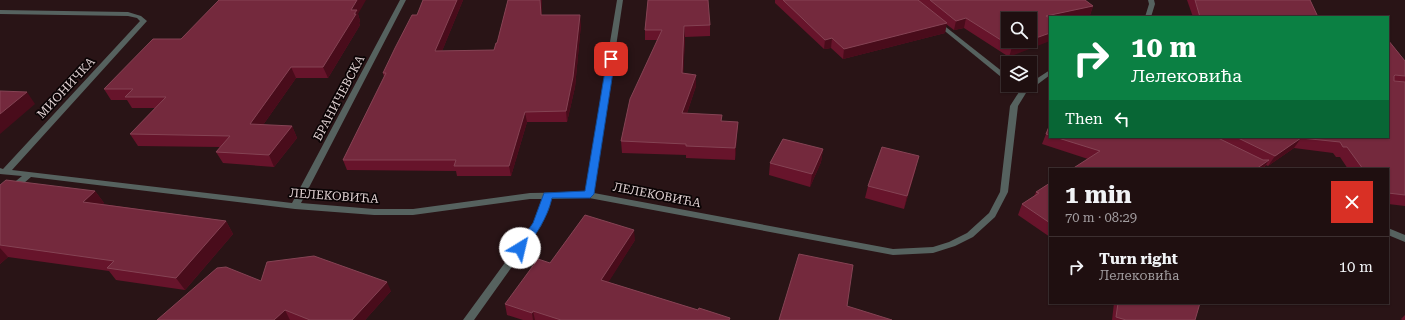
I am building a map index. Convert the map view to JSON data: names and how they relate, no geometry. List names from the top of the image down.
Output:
{
  "streets": {
    "street": ["МИОНИЧКА", "БРАНИЧЕВСКА", "ЛЕЛЕКОВИЋА"]
  },
  "crossings": [
    ["МИОНИЧКА", "ЛЕЛЕКОВИЋА"],
    ["БРАНИЧЕВСКА", "ЛЕЛЕКОВИЋА"]
  ],
  "page": {
    "turn": ["10 m", "Лелековића"],
    "then": "Then",
    "heading": ["1 min", "70 m · 08:29"],
    "list": [
      {
        "name": "Turn right",
        "note": "Лелековића",
        "value": "10 m"
      }
    ]
  }
}
